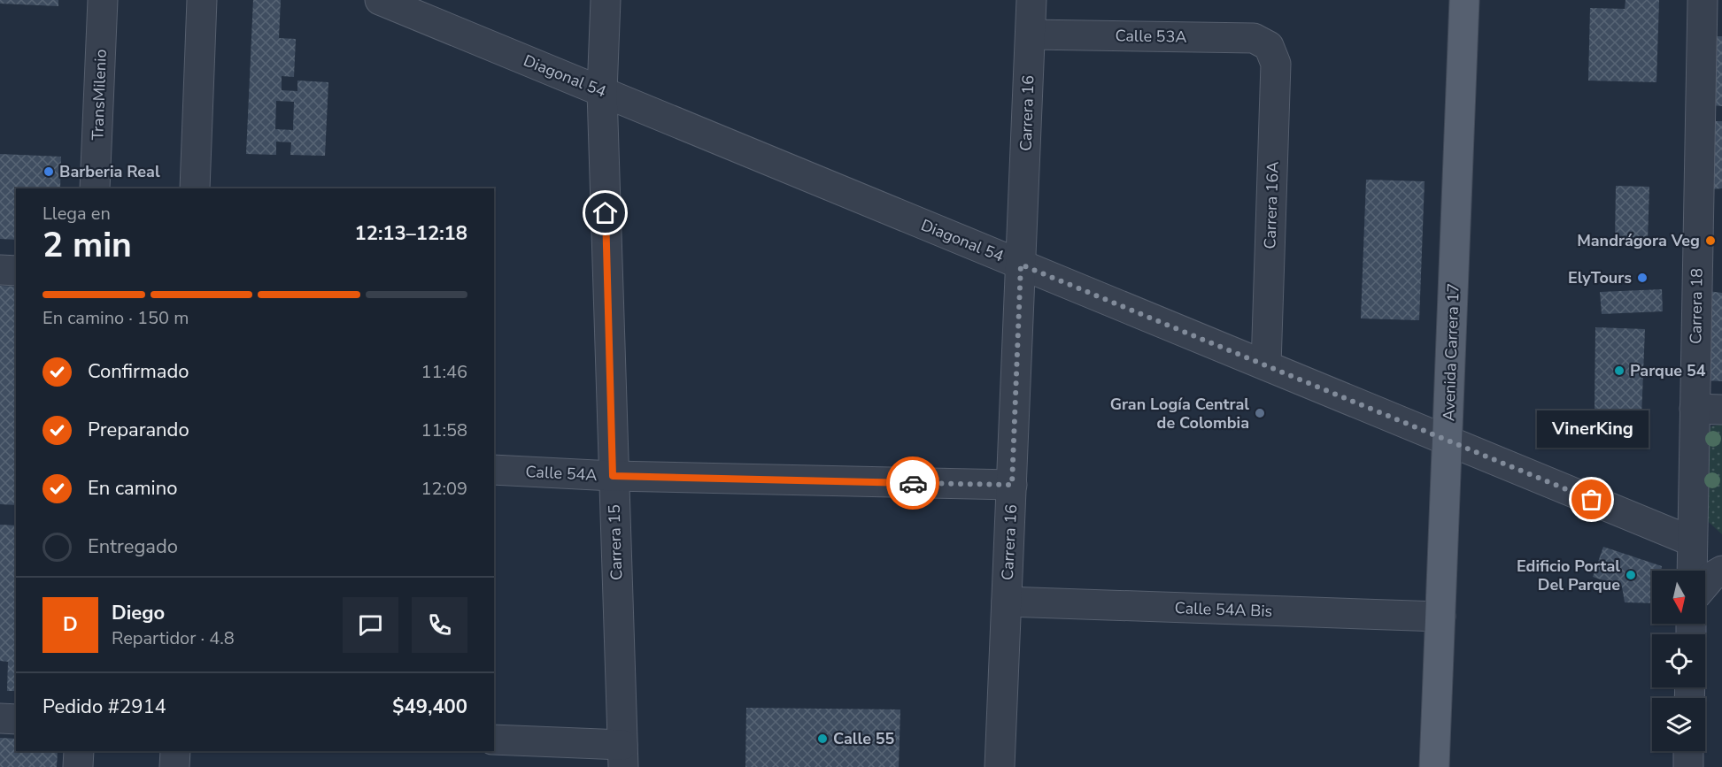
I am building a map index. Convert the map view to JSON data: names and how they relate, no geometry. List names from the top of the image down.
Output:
{
  "streets": {
    "main road": ["Avenida Carrera 17"],
    "street": [
      "Calle 53A",
      "Diagonal 54",
      "TransMilenio",
      "Carrera 16",
      "Carrera 16A",
      "Carrera 18",
      "Calle 54A",
      "Carrera 15",
      "Calle 54A Bis"
    ]
  },
  "crossings": [
    ["Calle 53A", "Carrera 16"],
    ["Calle 53A", "Carrera 16A"],
    ["Diagonal 54", "Carrera 16"],
    ["Diagonal 54", "Carrera 16A"],
    ["Diagonal 54", "Carrera 18"],
    ["Diagonal 54", "Avenida Carrera 17"],
    ["Diagonal 54", "Carrera 15"],
    ["Carrera 16", "Calle 54A"],
    ["Carrera 16", "Calle 54A Bis"],
    ["Avenida Carrera 17", "Calle 54A Bis"],
    ["Calle 54A", "Carrera 15"]
  ],
  "places": [
    "Barberia Real",
    "Mandrágora Veg",
    "ElyTours",
    "Parque 54",
    "Gran Logía Central de Colombia",
    "VinerKing",
    "Edificio Portal Del Parque",
    "Calle 55"
  ],
  "north": "bottom",
  "page": {
    "heading": ["2 min", "Llega en", "12:13–12:18"],
    "panel": [
      "Diego",
      "Repartidor · 4.8",
      "Pedido #2914",
      "$49,400"
    ],
    "bar": "En camino · 150 m",
    "list": [
      ["Confirmado", "11:46"],
      ["Preparando", "11:58"],
      ["En camino", "12:09"],
      "Entregado"
    ],
    "bubble": "VinerKing",
    "round": "D"
  }
}
